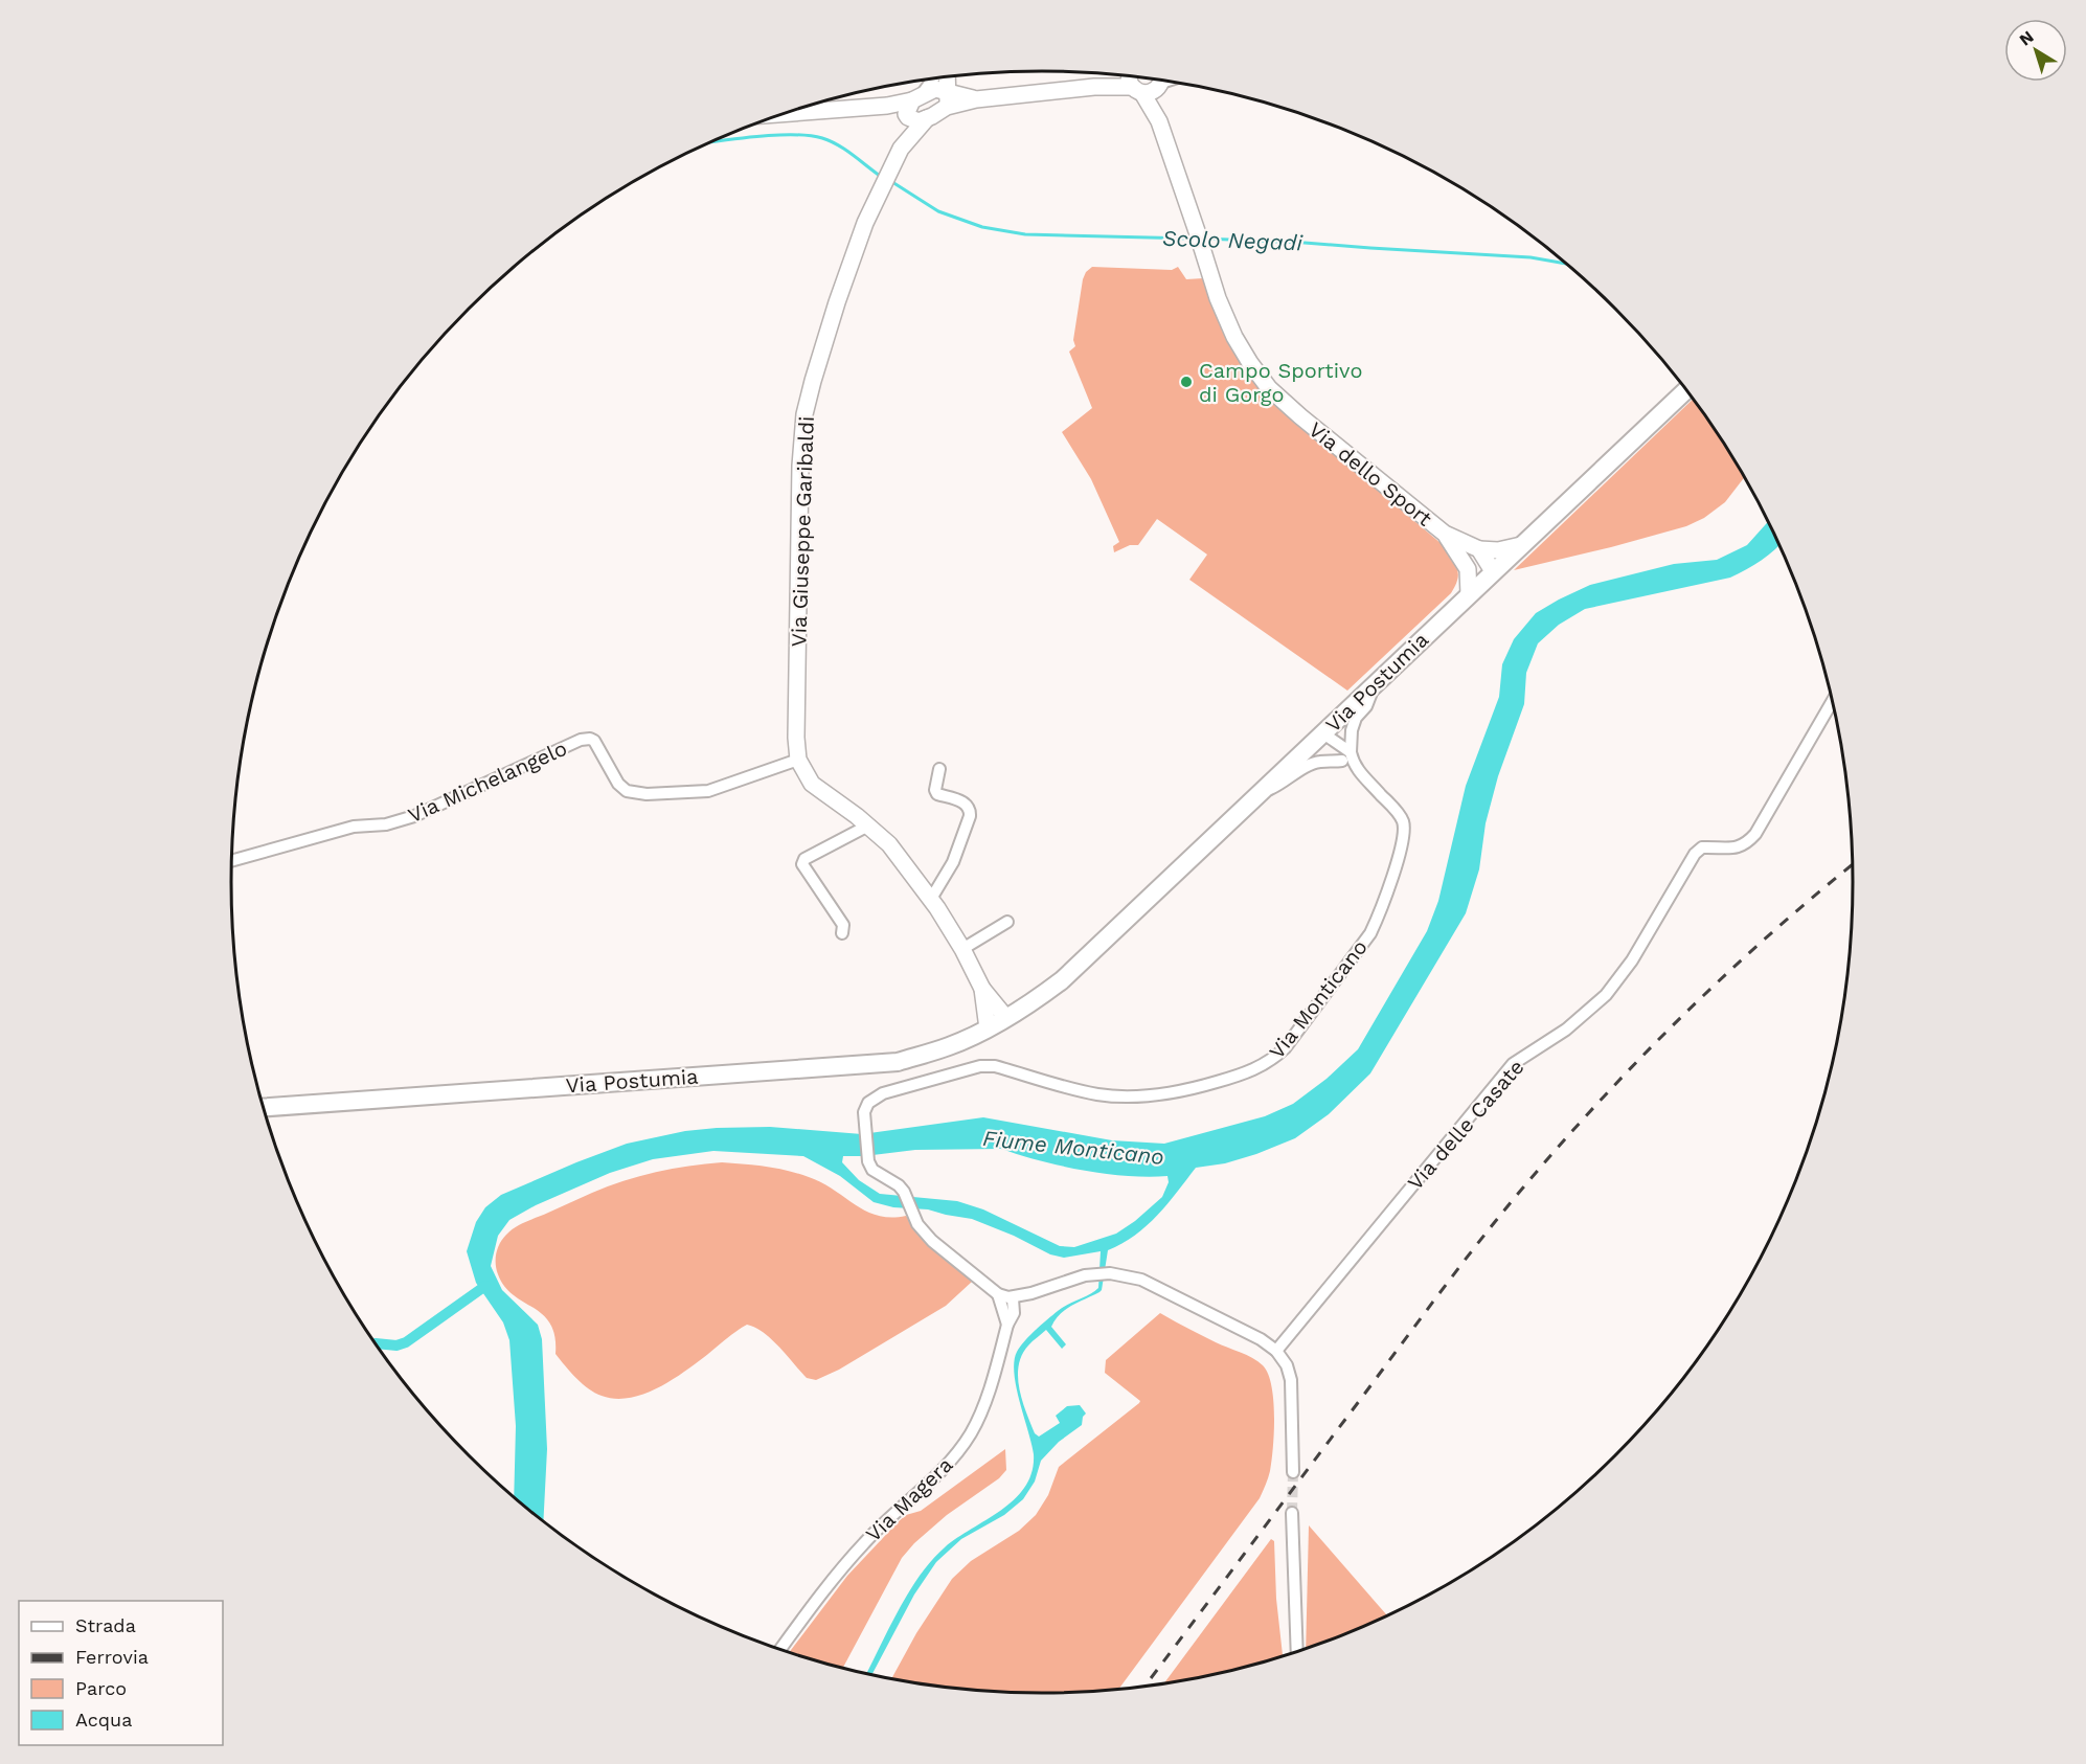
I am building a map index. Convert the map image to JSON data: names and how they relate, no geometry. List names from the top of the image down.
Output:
{
  "streets": {
    "main road": ["Via Postumia"],
    "street": [
      "Via dello Sport",
      "Via Giuseppe Garibaldi",
      "Via Michelangelo",
      "Via Monticano",
      "Via delle Casate",
      "Via Magera"
    ]
  },
  "crossings": [
    ["Via Giuseppe Garibaldi", "Via Postumia"],
    ["Via Giuseppe Garibaldi", "Via Michelangelo"]
  ],
  "water": ["Scolo Negadi", "Fiume Monticano"],
  "places": ["Campo Sportivo di Gorgo"],
  "legend": [
    "Strada",
    "Ferrovia",
    "Parco",
    "Acqua"
  ],
  "north": "top left"
}
